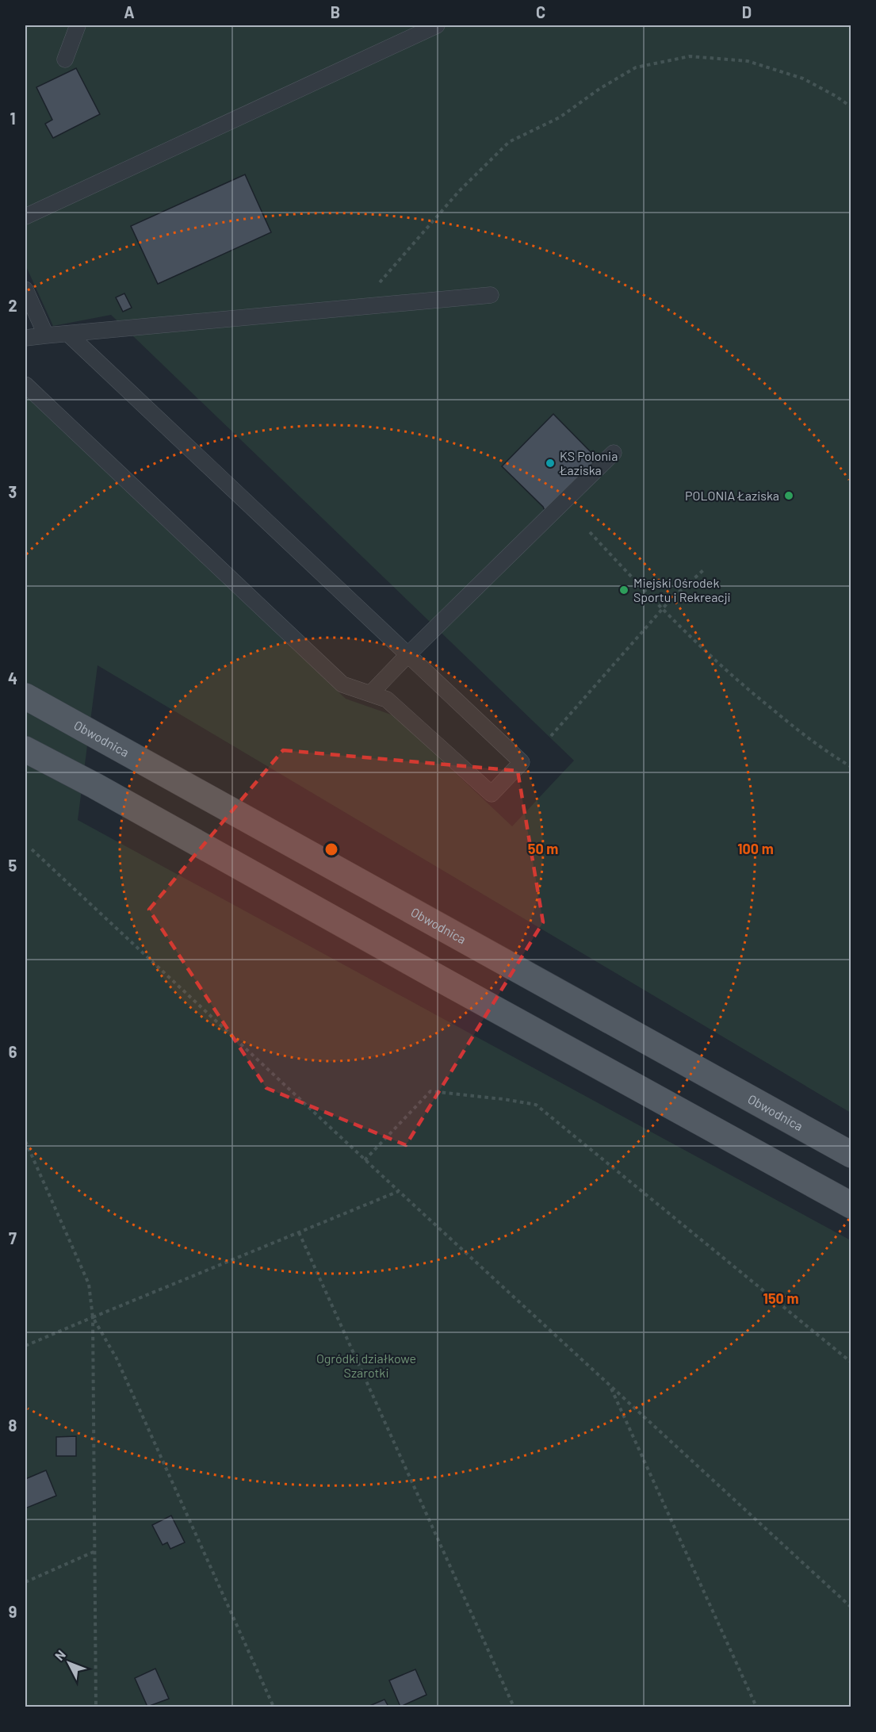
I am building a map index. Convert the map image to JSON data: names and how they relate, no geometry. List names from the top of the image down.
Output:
{
  "streets": {
    "main road": ["Obwodnica"]
  },
  "parks": ["Ogródki działkowe Szarotki"],
  "places": ["KS Polonia Łaziska", "POLONIA Łaziska", "Miejski Ośrodek Sportu i Rekreacji"],
  "north": "top left",
  "grid": {
    "columns": [
      "A",
      "B",
      "C",
      "D"
    ],
    "rows": [
      "1",
      "2",
      "3",
      "4",
      "5",
      "6",
      "7",
      "8",
      "9"
    ]
  },
  "rings": ["50 m", "100 m", "150 m"]
}
